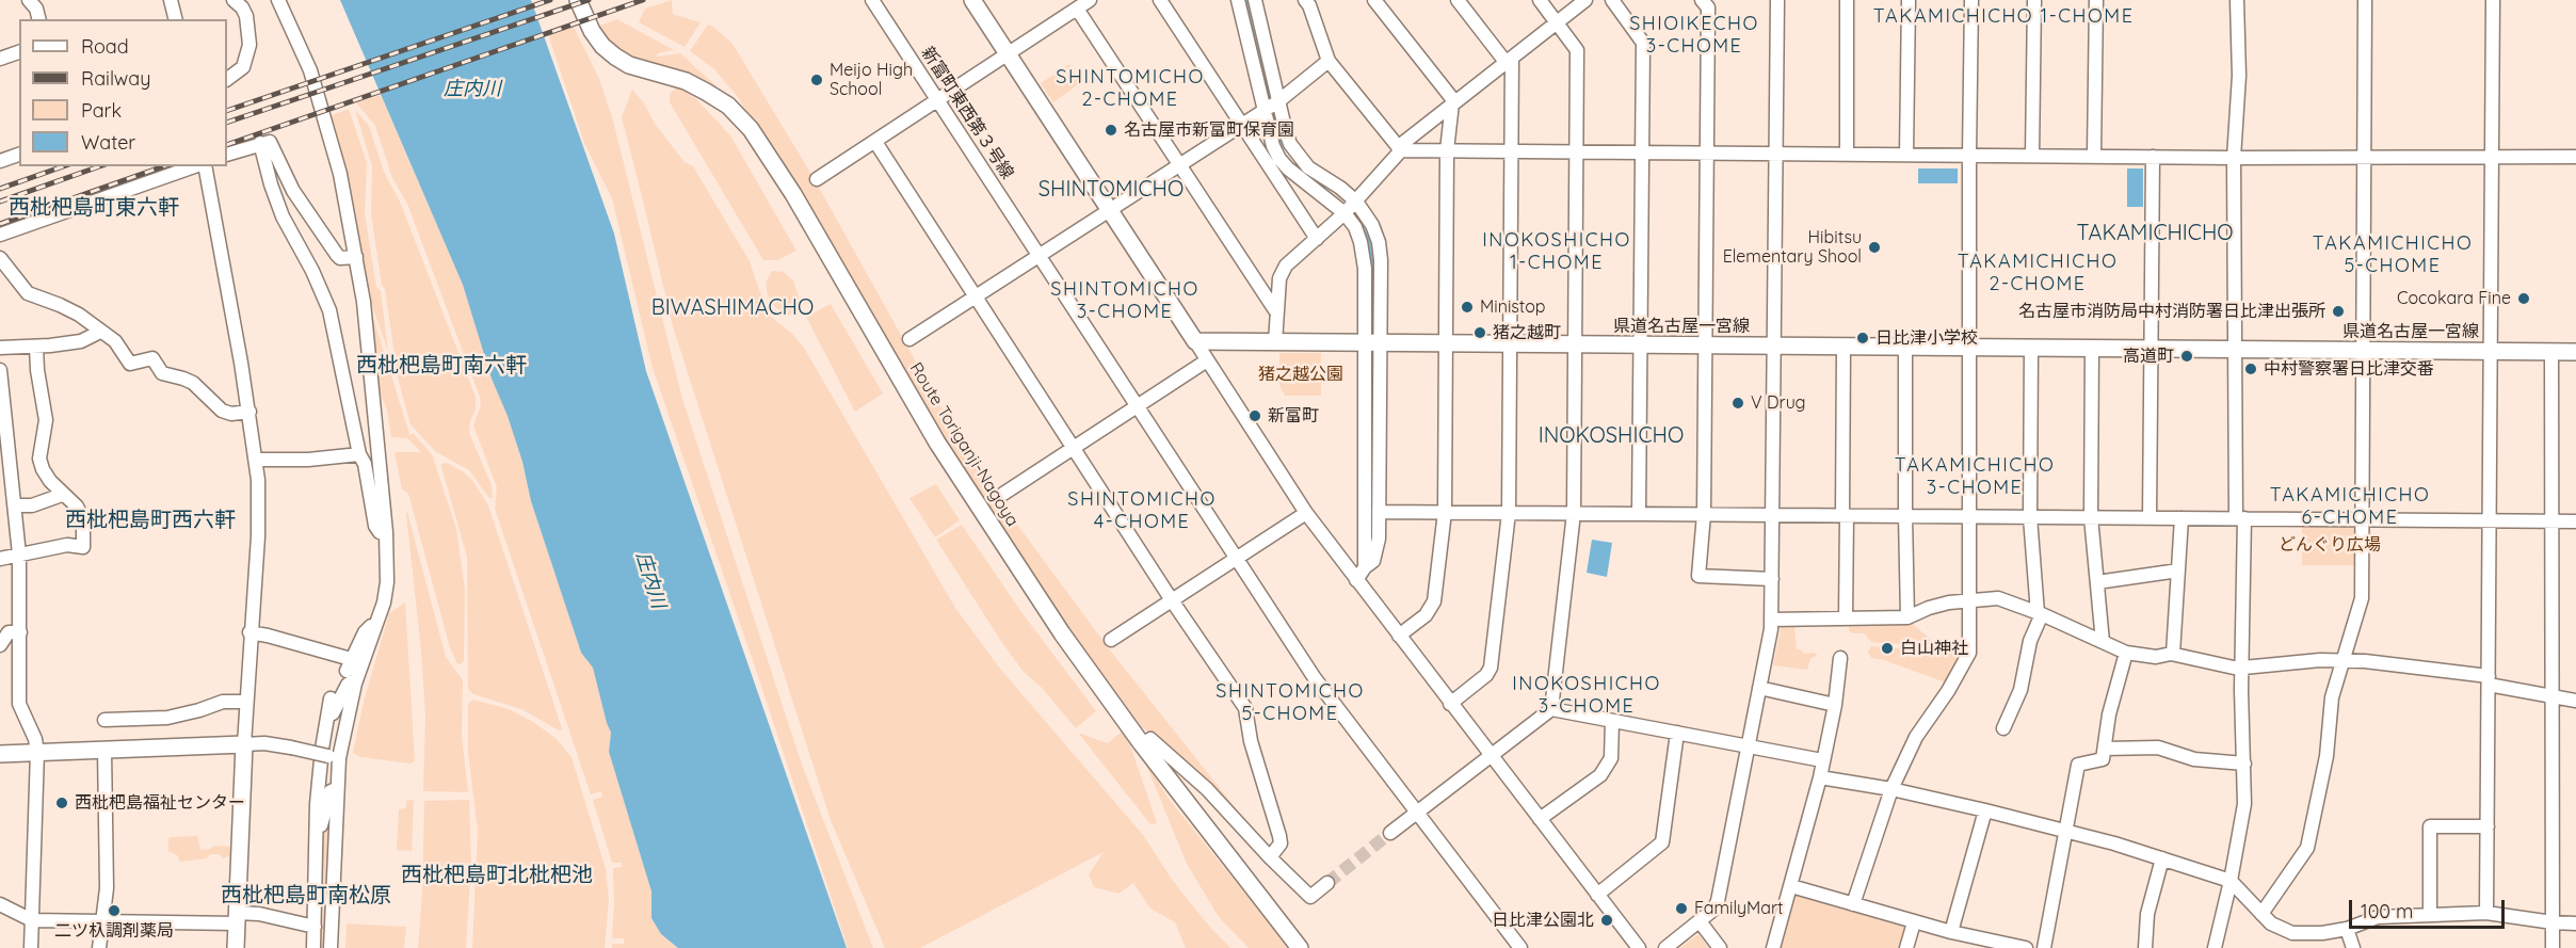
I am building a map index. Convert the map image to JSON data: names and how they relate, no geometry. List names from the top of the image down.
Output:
{
  "streets": {
    "main road": ["県道名古屋一宮線", "Route Toriganji-Nagoya"],
    "street": ["新富町東西第３号線"]
  },
  "districts": [
    "TAKAMICHICHO 1-CHOME",
    "SHIOIKECHO 3-CHOME",
    "SHINTOMICHO 2-CHOME",
    "SHINTOMICHO",
    "西枇杷島町東六軒",
    "TAKAMICHICHO",
    "INOKOSHICHO 1-CHOME",
    "TAKAMICHICHO 5-CHOME",
    "TAKAMICHICHO 2-CHOME",
    "SHINTOMICHO 3-CHOME",
    "BIWASHIMACHO",
    "西枇杷島町南六軒",
    "INOKOSHICHO",
    "TAKAMICHICHO 3-CHOME",
    "TAKAMICHICHO 6-CHOME",
    "SHINTOMICHO 4-CHOME",
    "西枇杷島町西六軒",
    "INOKOSHICHO 3-CHOME",
    "SHINTOMICHO 5-CHOME",
    "西枇杷島町北枇杷池",
    "西枇杷島町南松原"
  ],
  "water": ["庄内川"],
  "parks": ["猪之越公園", "どんぐり広場"],
  "places": [
    "Meijo High School",
    "名古屋市新富町保育園",
    "Hibitsu Elementary Shool",
    "Cocokara Fine",
    "Ministop",
    "名古屋市消防局中村消防署日比津出張所",
    "猪之越町",
    "日比津小学校",
    "高道町",
    "中村警察署日比津交番",
    "V Drug",
    "新富町",
    "白山神社",
    "西枇杷島福祉センター",
    "FamilyMart",
    "二ツ杁調剤薬局",
    "日比津公園北"
  ],
  "legend": [
    "Road",
    "Railway",
    "Park",
    "Water"
  ],
  "scale_bar": "100 m"
}
